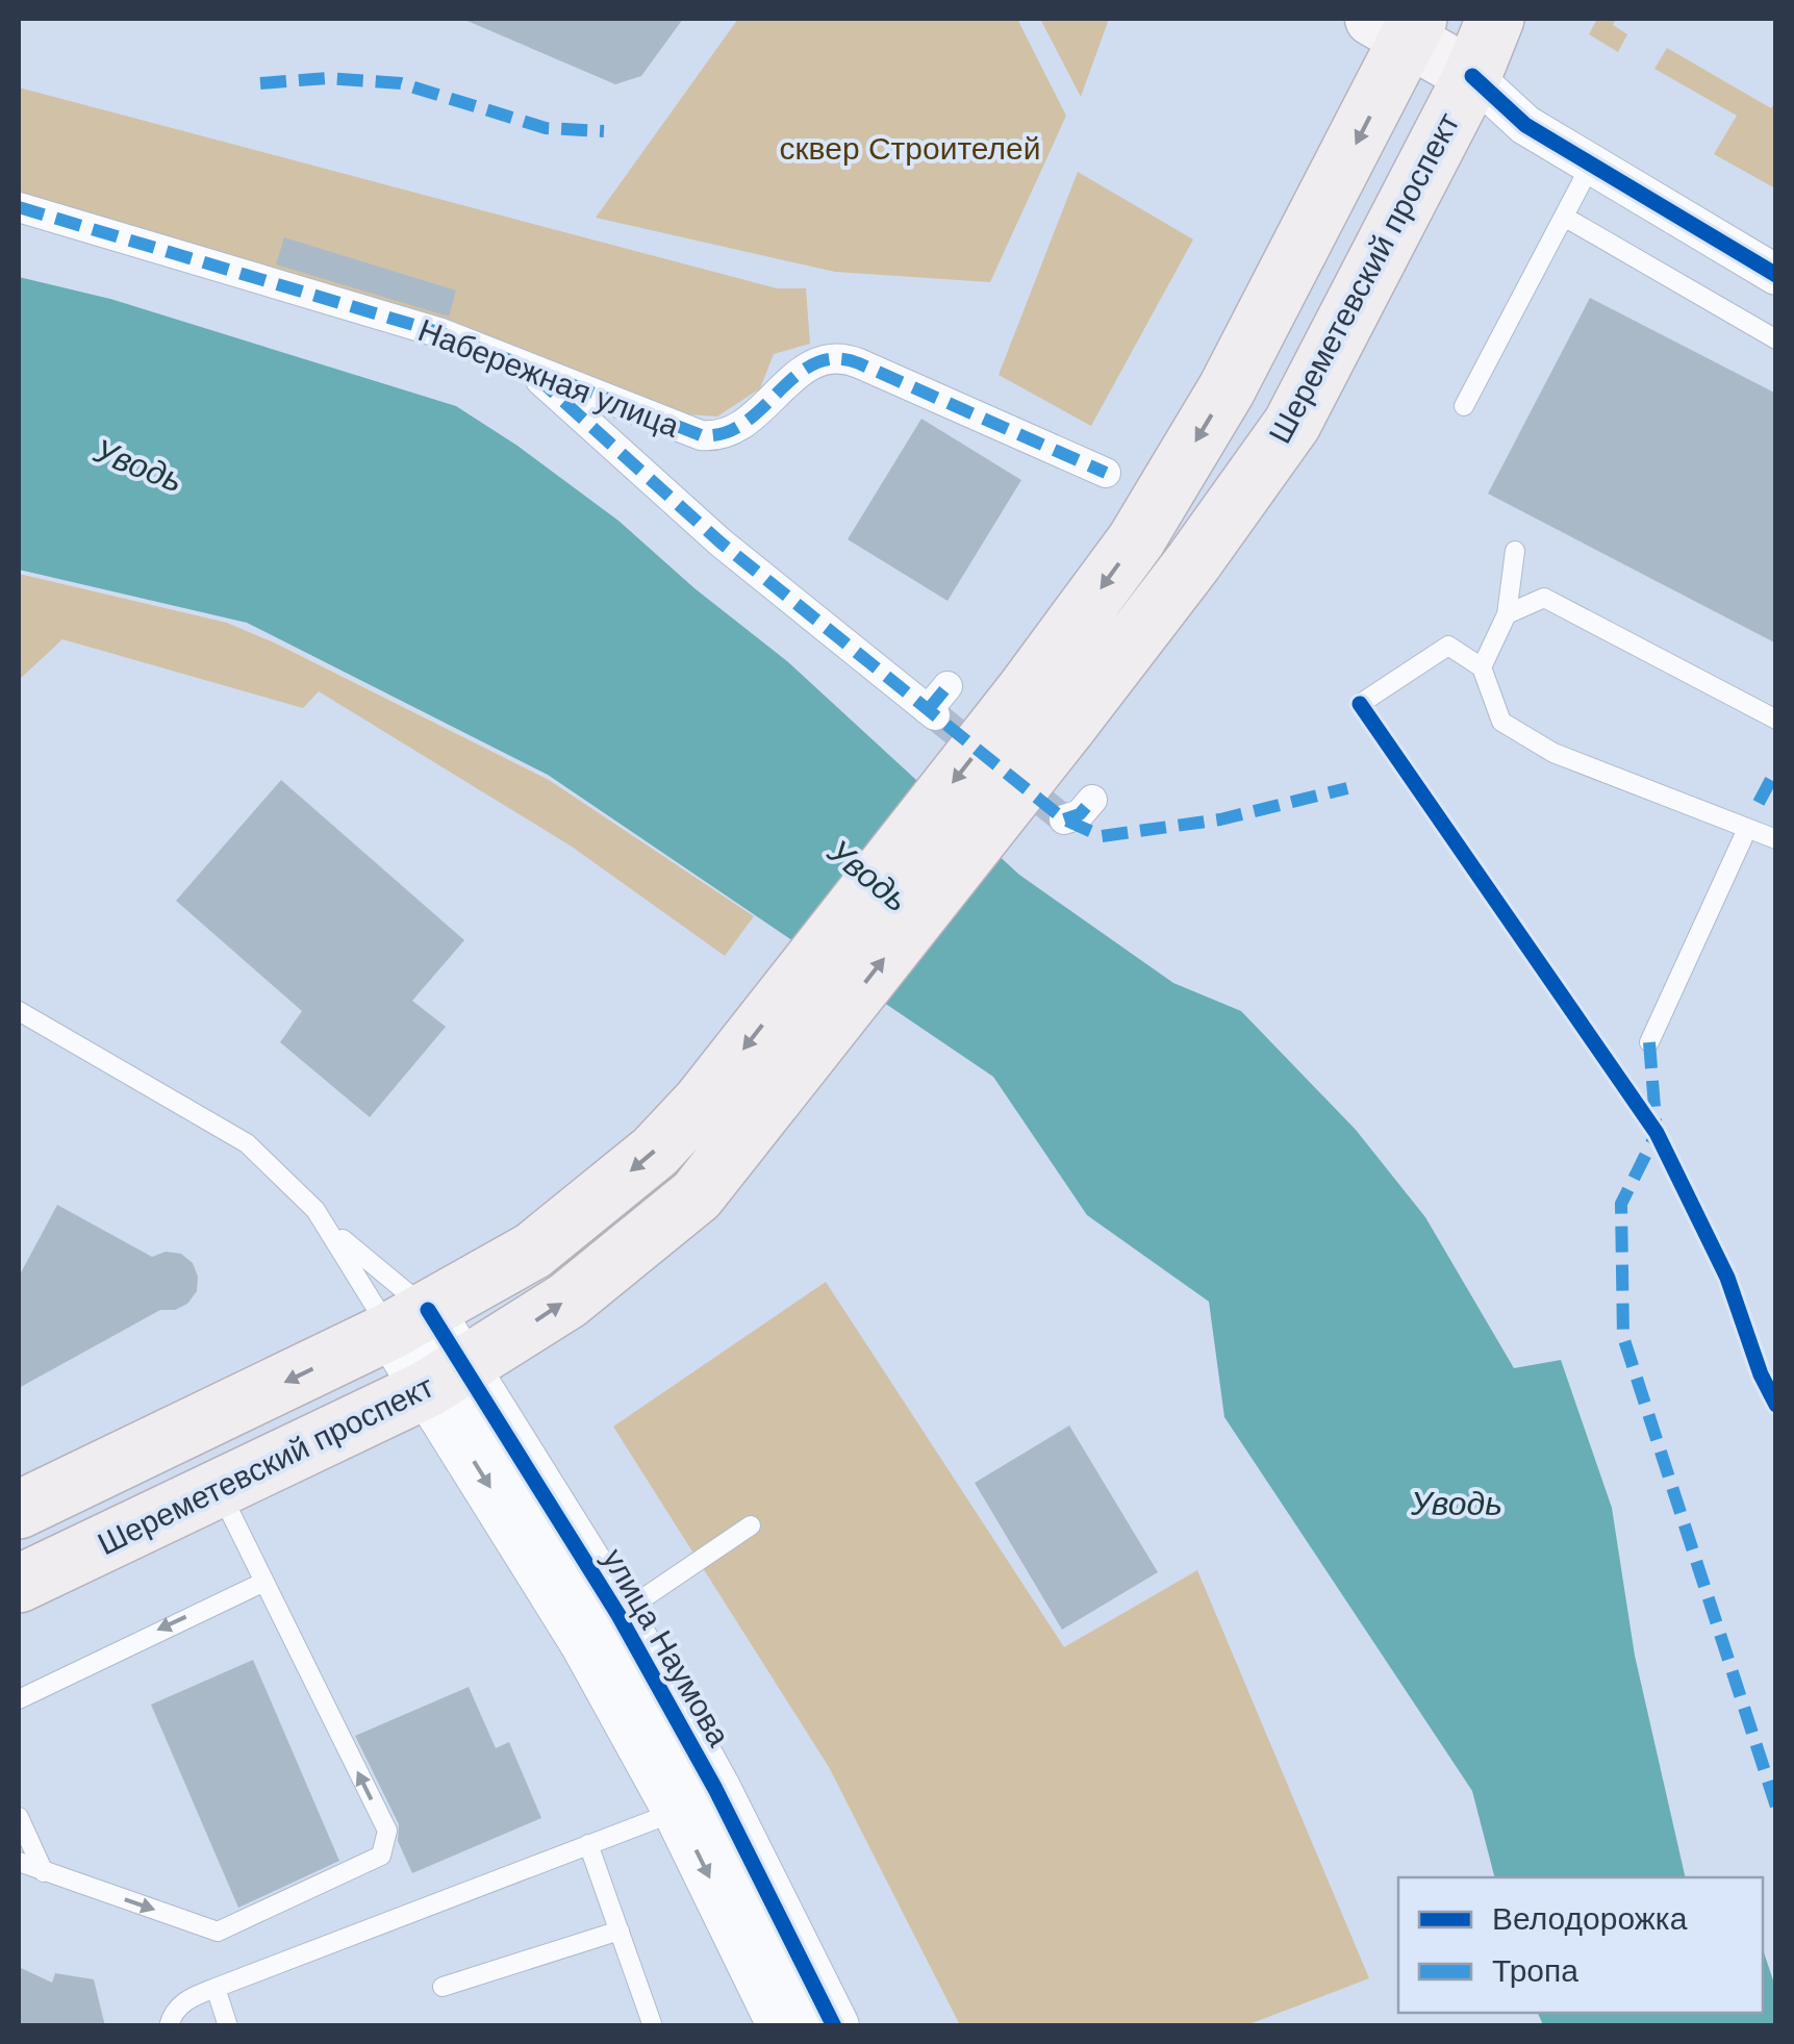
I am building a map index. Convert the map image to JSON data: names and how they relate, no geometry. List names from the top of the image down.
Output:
{
  "streets": {
    "main road": ["Шереметевский проспект"],
    "street": ["Набережная улица", "улица Наумова"]
  },
  "crossings": [
    ["Шереметевский проспект", "улица Наумова"]
  ],
  "water": ["Уводь"],
  "parks": ["сквер Строителей"],
  "legend": ["Велодорожка", "Тропа"]
}
